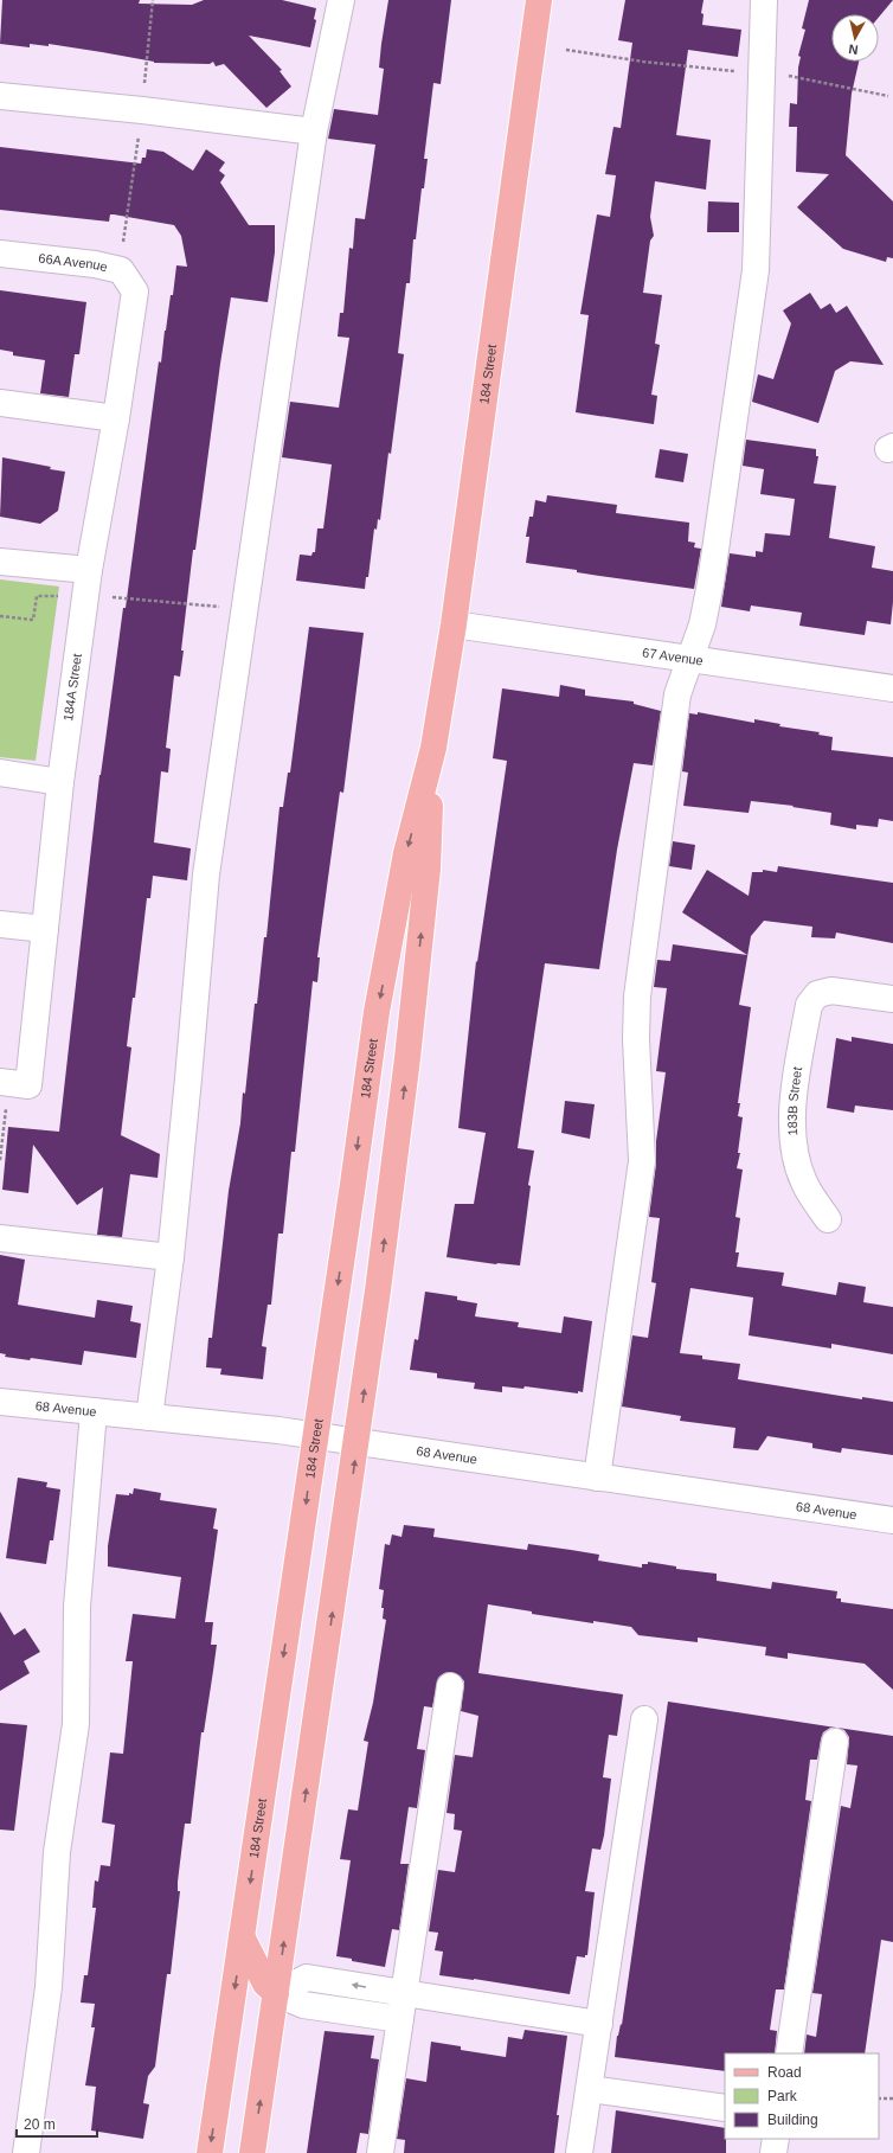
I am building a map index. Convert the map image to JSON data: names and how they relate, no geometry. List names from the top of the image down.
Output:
{
  "streets": {
    "main road": ["184 Street"],
    "street": [
      "66A Avenue",
      "67 Avenue",
      "184A Street",
      "183B Street",
      "68 Avenue"
    ]
  },
  "crossings": [
    ["66A Avenue", "184A Street"],
    ["184 Street", "67 Avenue"],
    ["184 Street", "68 Avenue"]
  ],
  "legend": ["Road", "Park", "Building"],
  "scale_bar": "20 m",
  "north": "bottom"
}
